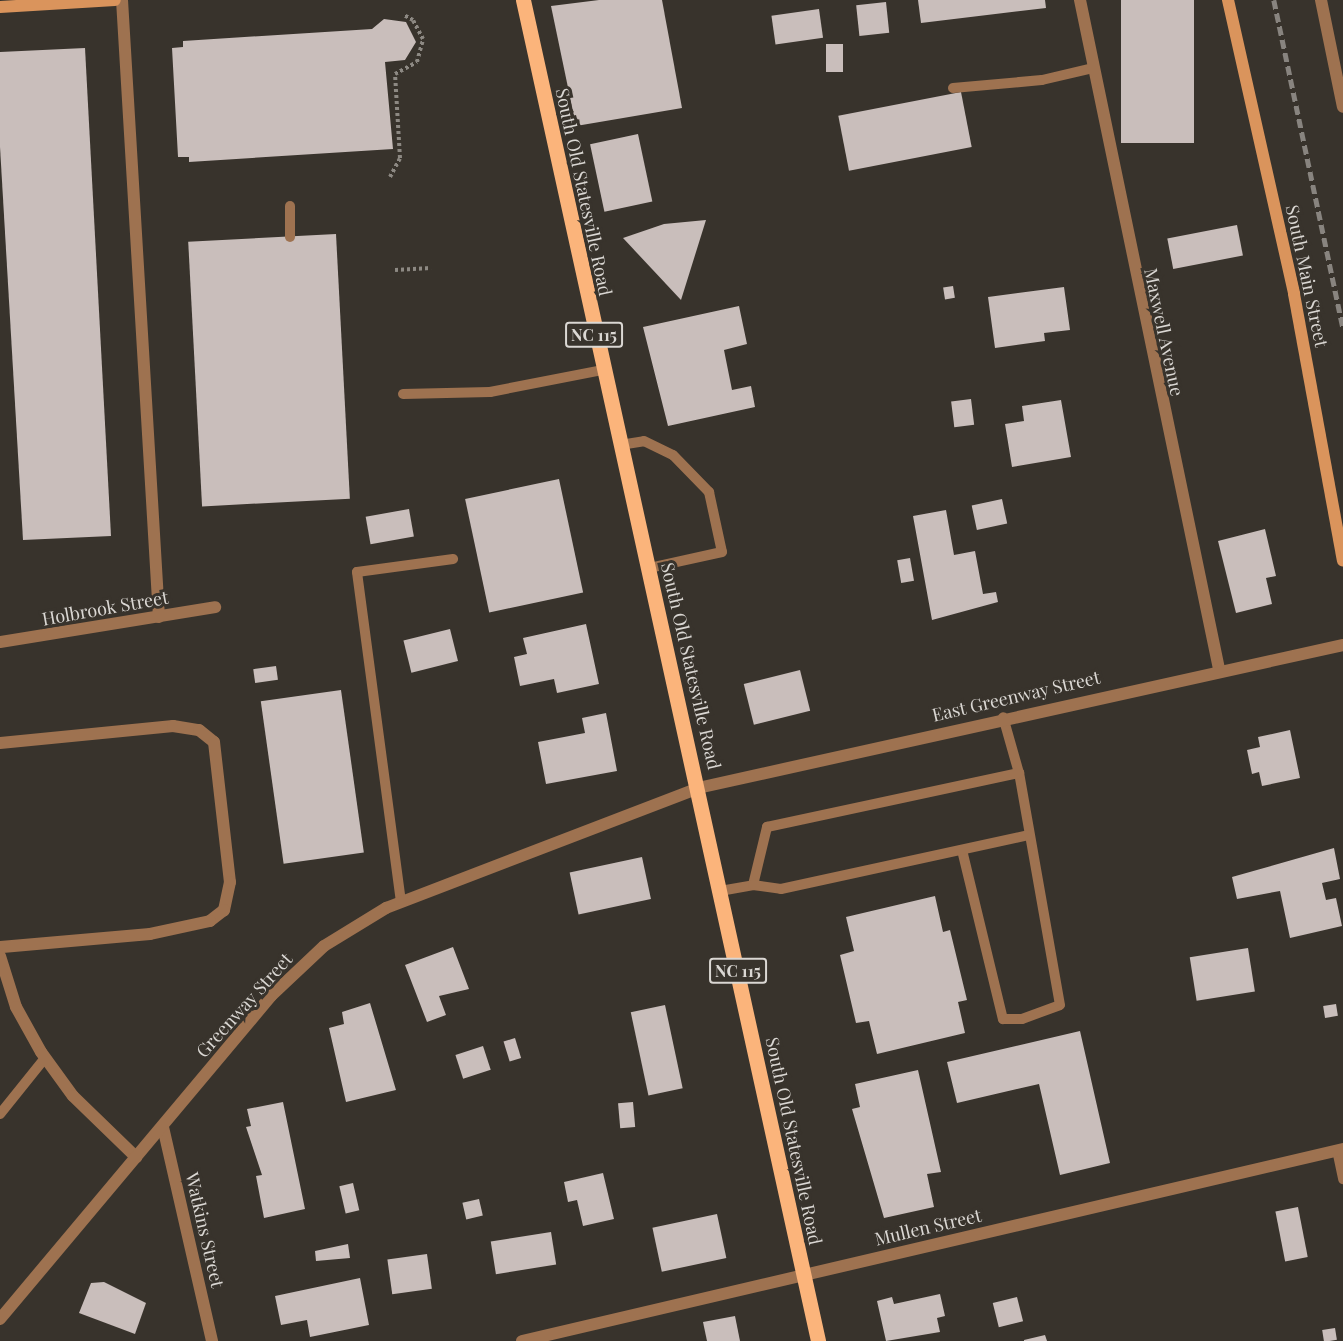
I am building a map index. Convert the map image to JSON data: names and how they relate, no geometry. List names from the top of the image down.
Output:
{
  "streets": {
    "main road": ["South Old Statesville Road", "NC 115"],
    "street": [
      "South Main Street",
      "Maxwell Avenue",
      "Holbrook Street",
      "East Greenway Street",
      "Greenway Street",
      "Mullen Street",
      "Watkins Street"
    ]
  },
  "crossings": [
    ["South Old Statesville Road", "East Greenway Street"],
    ["South Old Statesville Road", "Greenway Street"],
    ["South Old Statesville Road", "Mullen Street"],
    ["Maxwell Avenue", "East Greenway Street"],
    ["East Greenway Street", "Greenway Street"],
    ["Greenway Street", "Watkins Street"]
  ]
}
